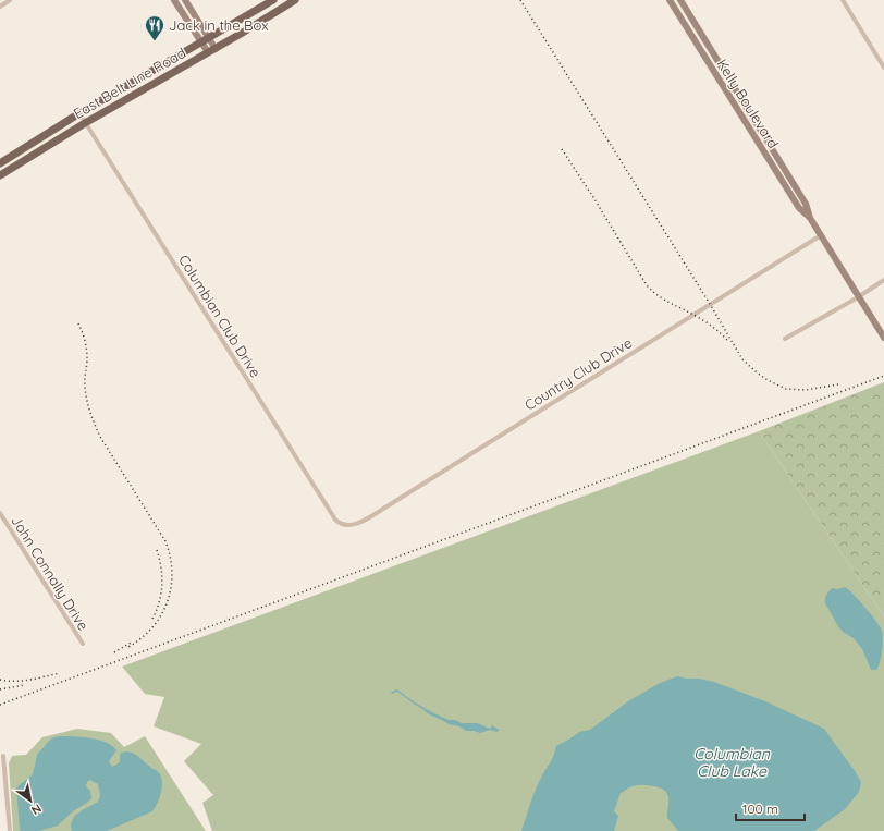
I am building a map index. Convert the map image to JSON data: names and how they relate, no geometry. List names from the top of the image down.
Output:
{
  "streets": {
    "main road": ["East Belt Line Road"],
    "street": [
      "Kelly Boulevard",
      "Columbian Club Drive",
      "Country Club Drive",
      "John Connally Drive"
    ]
  },
  "crossings": [
    ["East Belt Line Road", "Columbian Club Drive"],
    ["Kelly Boulevard", "Country Club Drive"],
    ["Columbian Club Drive", "Country Club Drive"]
  ],
  "water": ["Columbian Club Lake"],
  "places": {
    "restaurant": ["Jack in the Box"]
  },
  "scale_bar": "100 m",
  "north": "bottom right"
}
